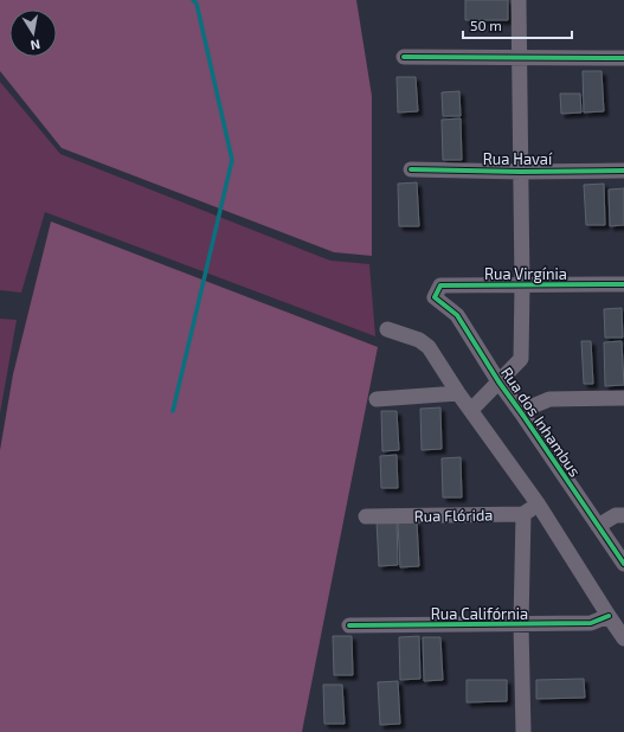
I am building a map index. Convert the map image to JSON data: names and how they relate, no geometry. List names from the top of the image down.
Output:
{
  "streets": {
    "street": [
      "Rua Havaí",
      "Rua Virgínia",
      "Rua dos Inhambus",
      "Rua Flórida",
      "Rua Califórnia"
    ]
  },
  "crossings": [
    ["Rua Virgínia", "Rua dos Inhambus"]
  ],
  "scale_bar": "50 m",
  "north": "bottom"
}
